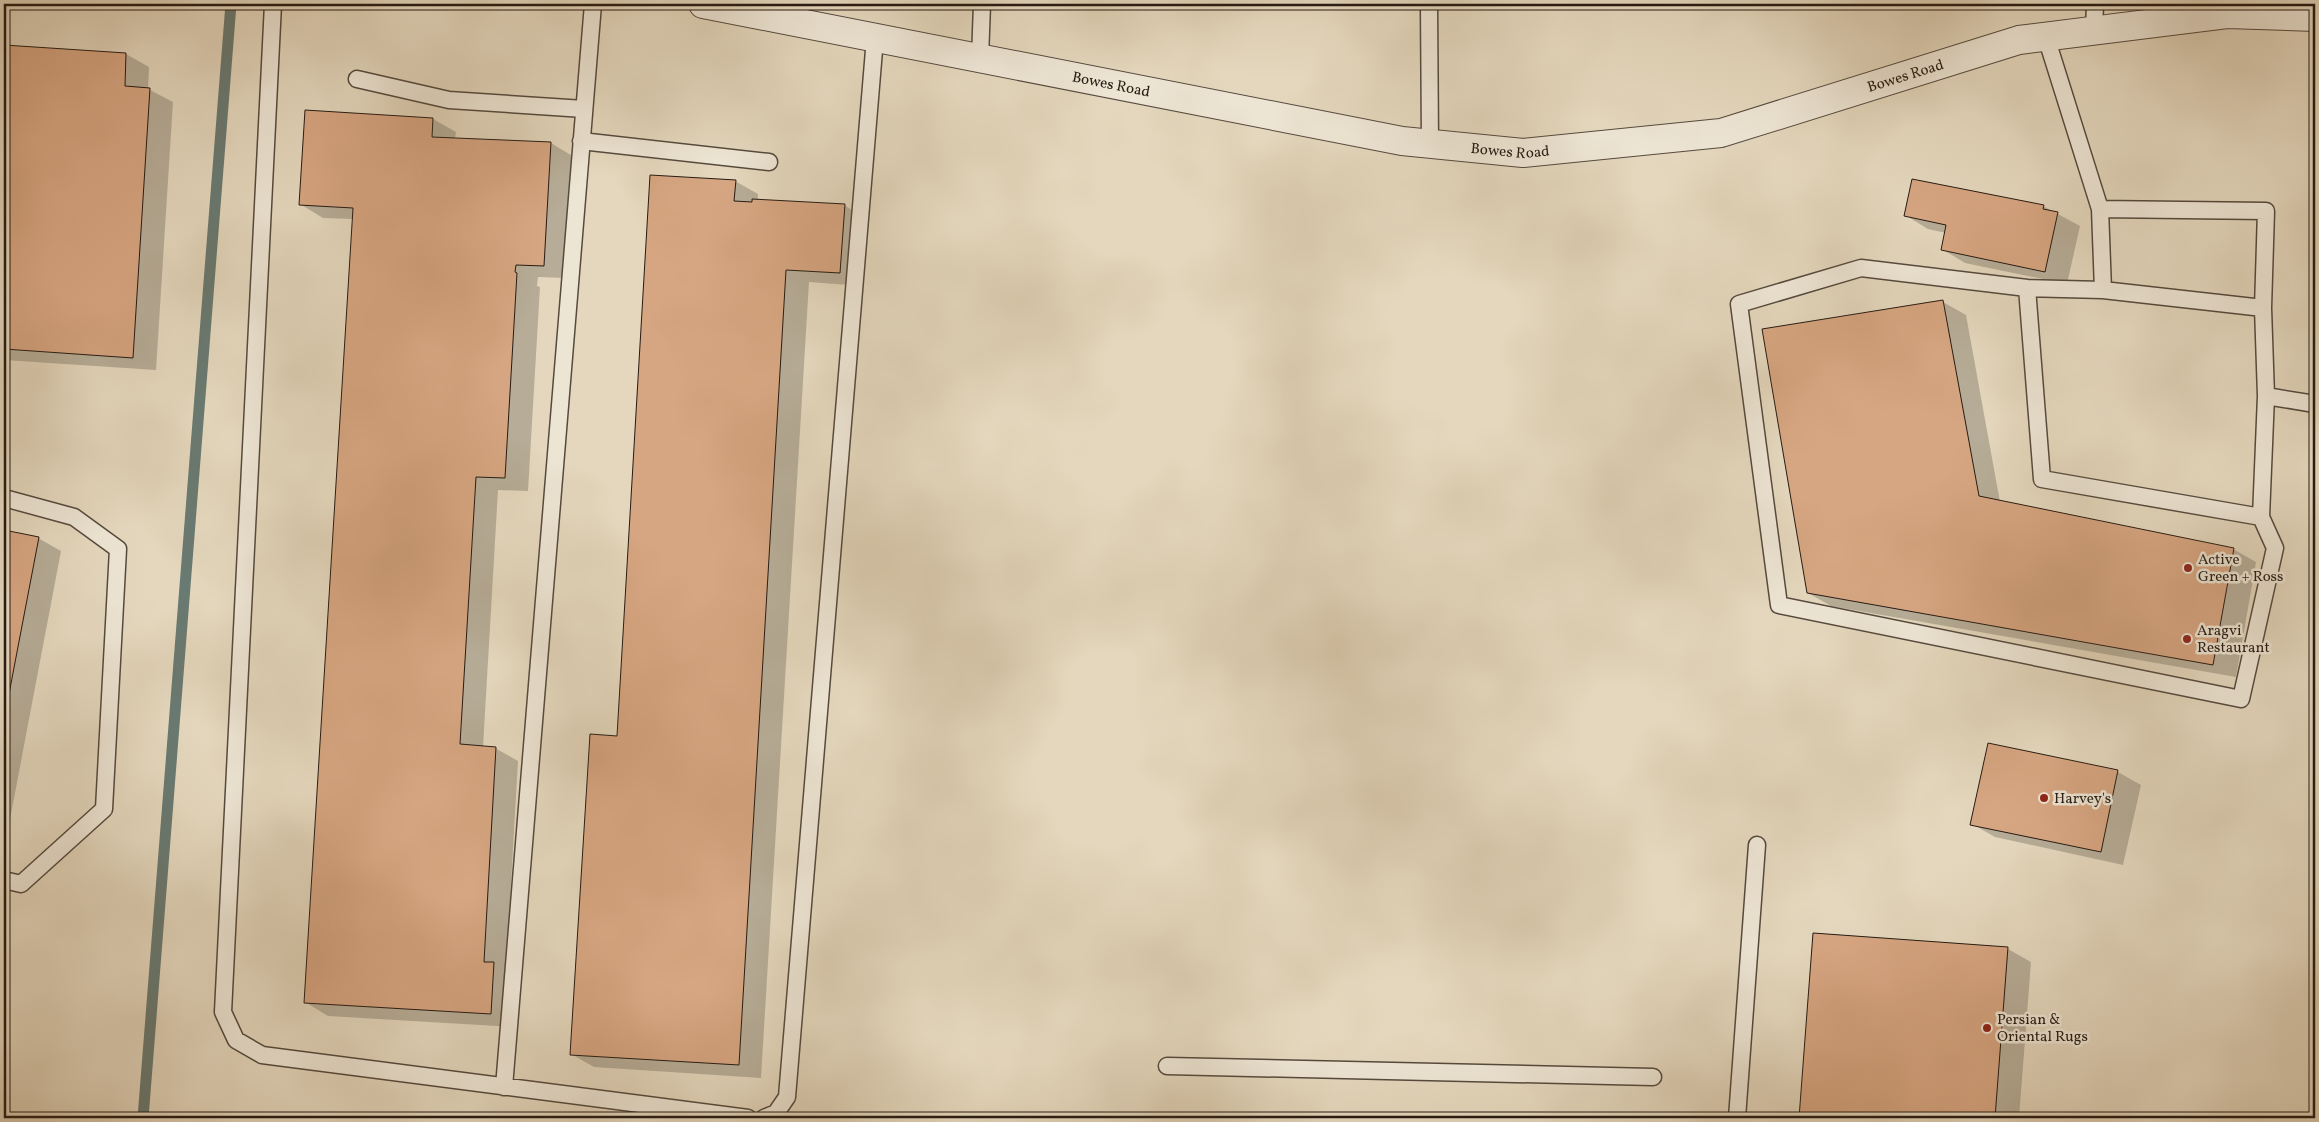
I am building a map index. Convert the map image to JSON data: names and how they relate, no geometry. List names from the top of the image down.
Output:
{
  "streets": {
    "street": ["Bowes Road"]
  },
  "places": [
    "Active Green + Ross",
    "Aragvi Restaurant",
    "Harvey's",
    "Persian & Oriental Rugs"
  ]
}
